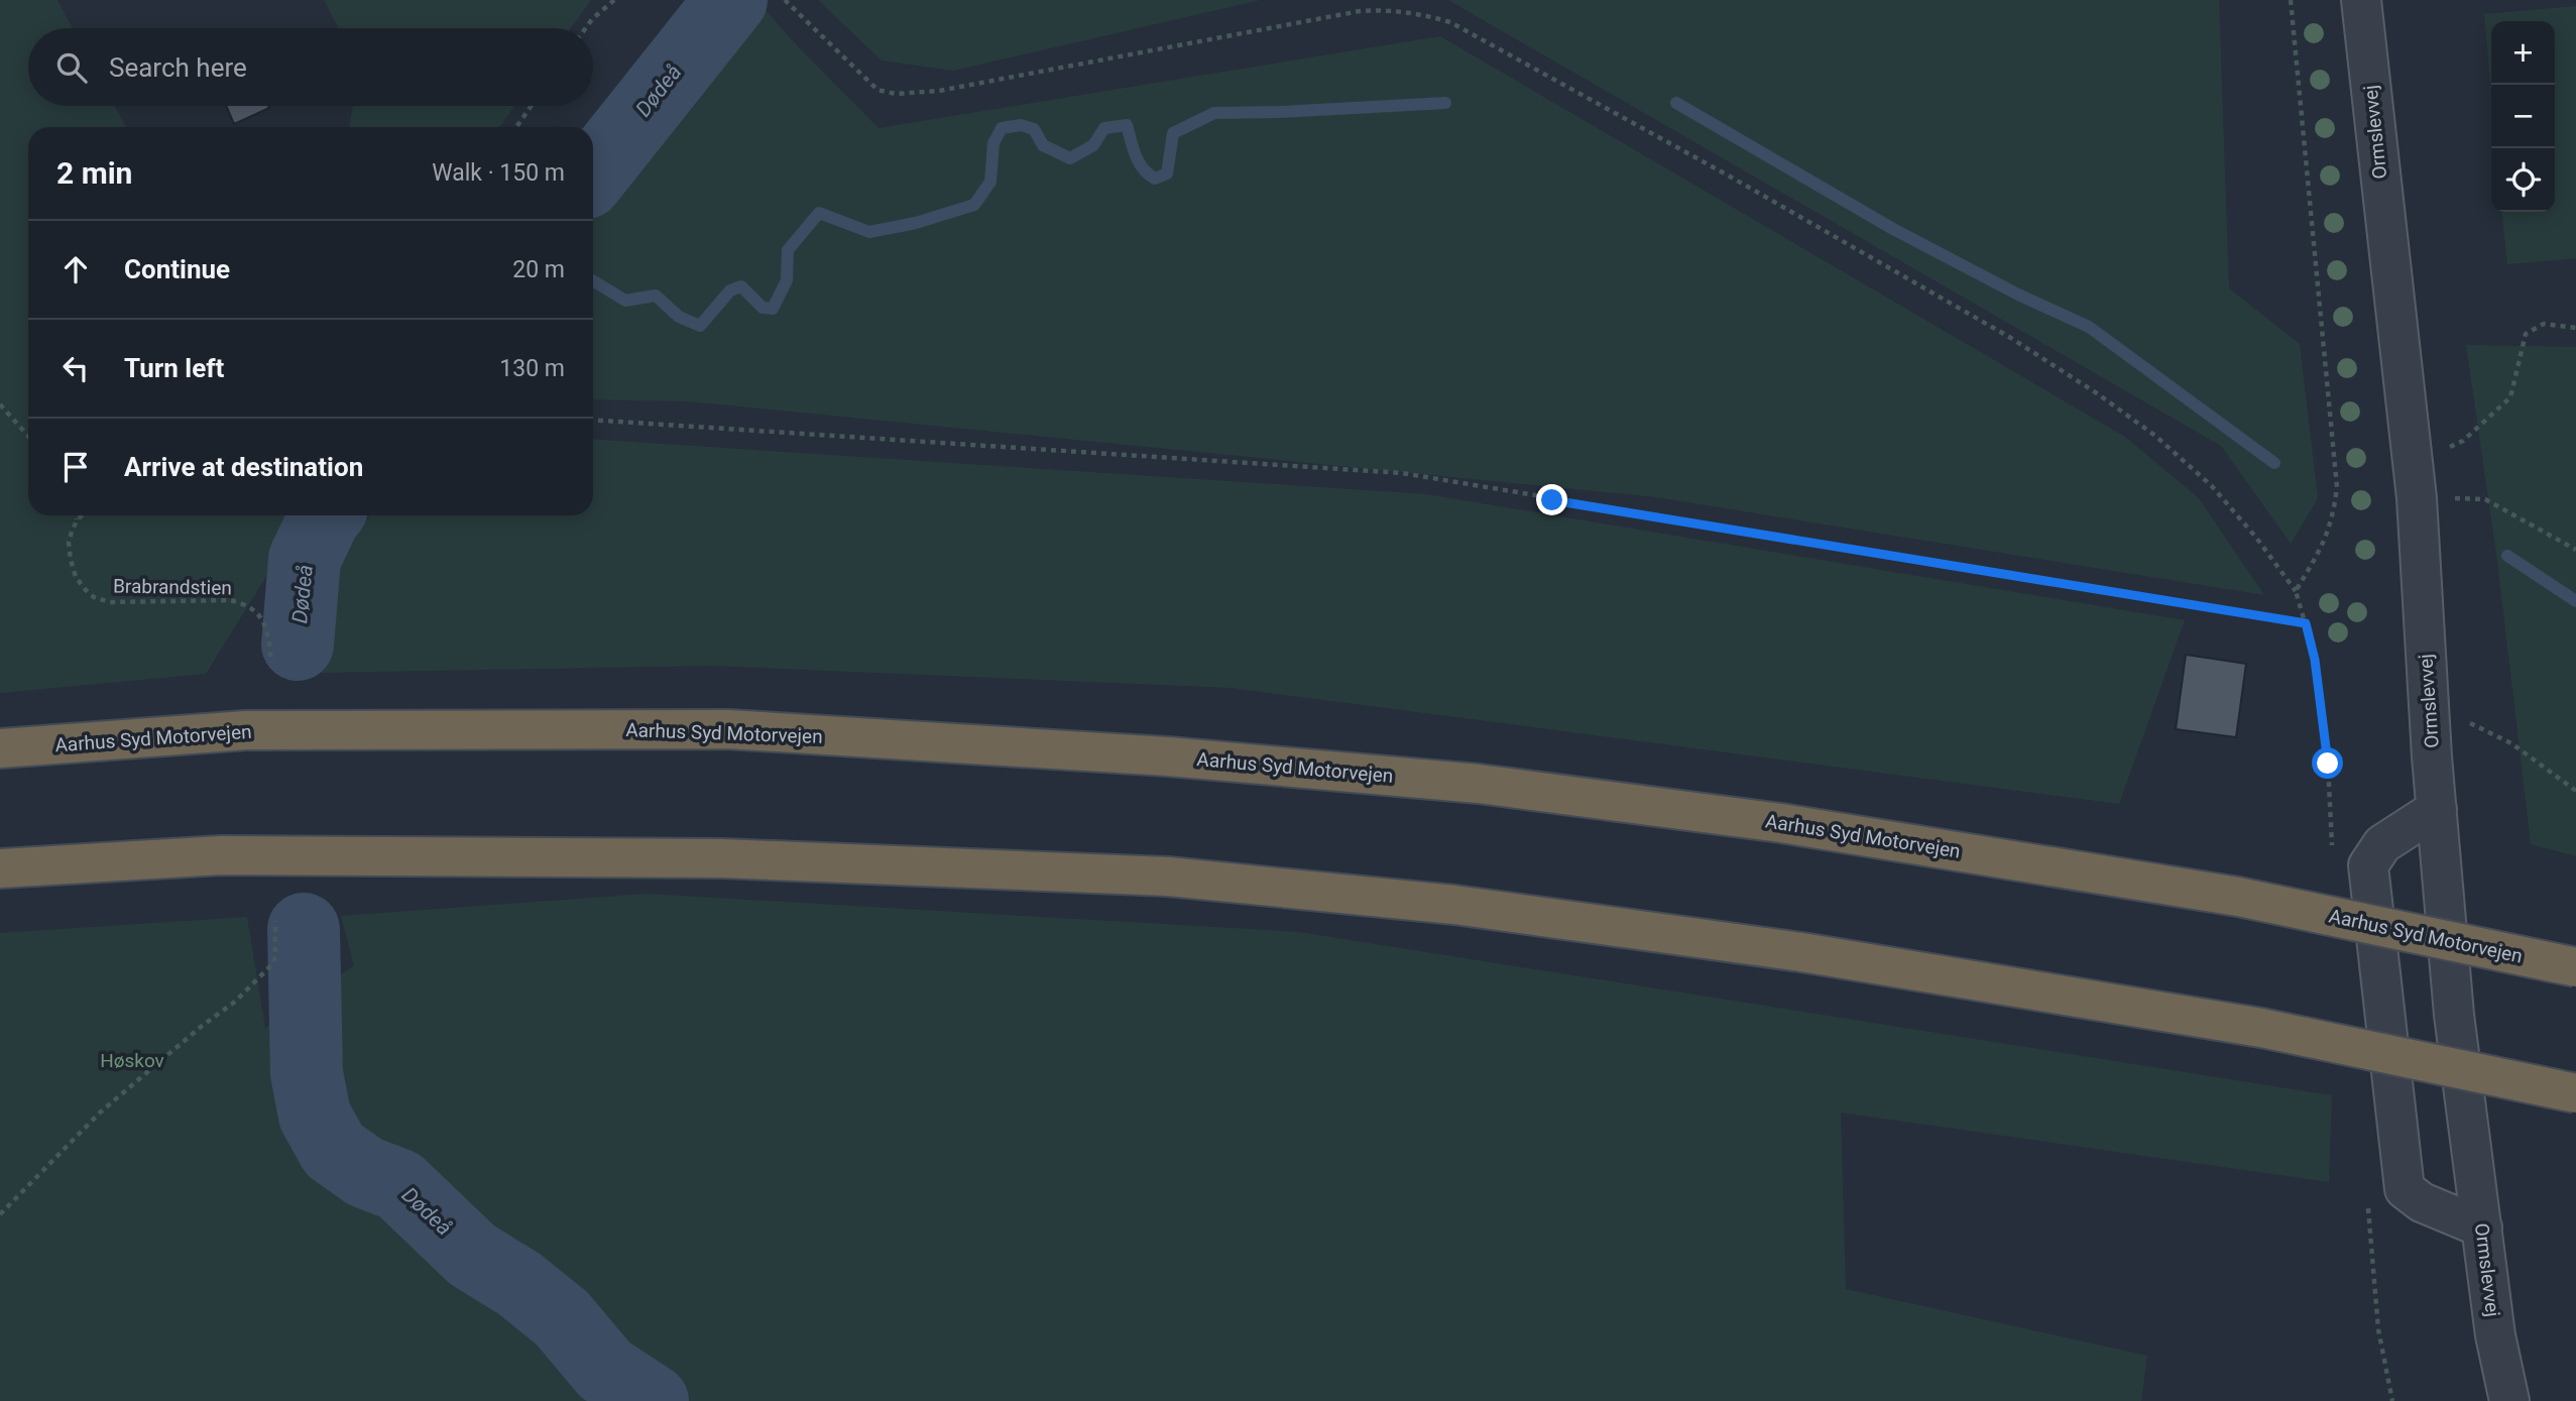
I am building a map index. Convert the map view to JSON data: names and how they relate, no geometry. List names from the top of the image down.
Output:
{
  "streets": {
    "highway": ["Aarhus Syd Motorvejen"],
    "street": ["Ormslevvej"],
    "path": ["Brabrandstien"]
  },
  "water": ["Dødeå"],
  "parks": ["Høskov"],
  "page": {
    "map_buttons": ["+", "−"],
    "search": "Search here",
    "heading": ["2 min", "Walk · 150 m"],
    "list": [
      ["Continue", "20 m"],
      ["Turn left", "130 m"],
      "Arrive at destination"
    ]
  }
}
